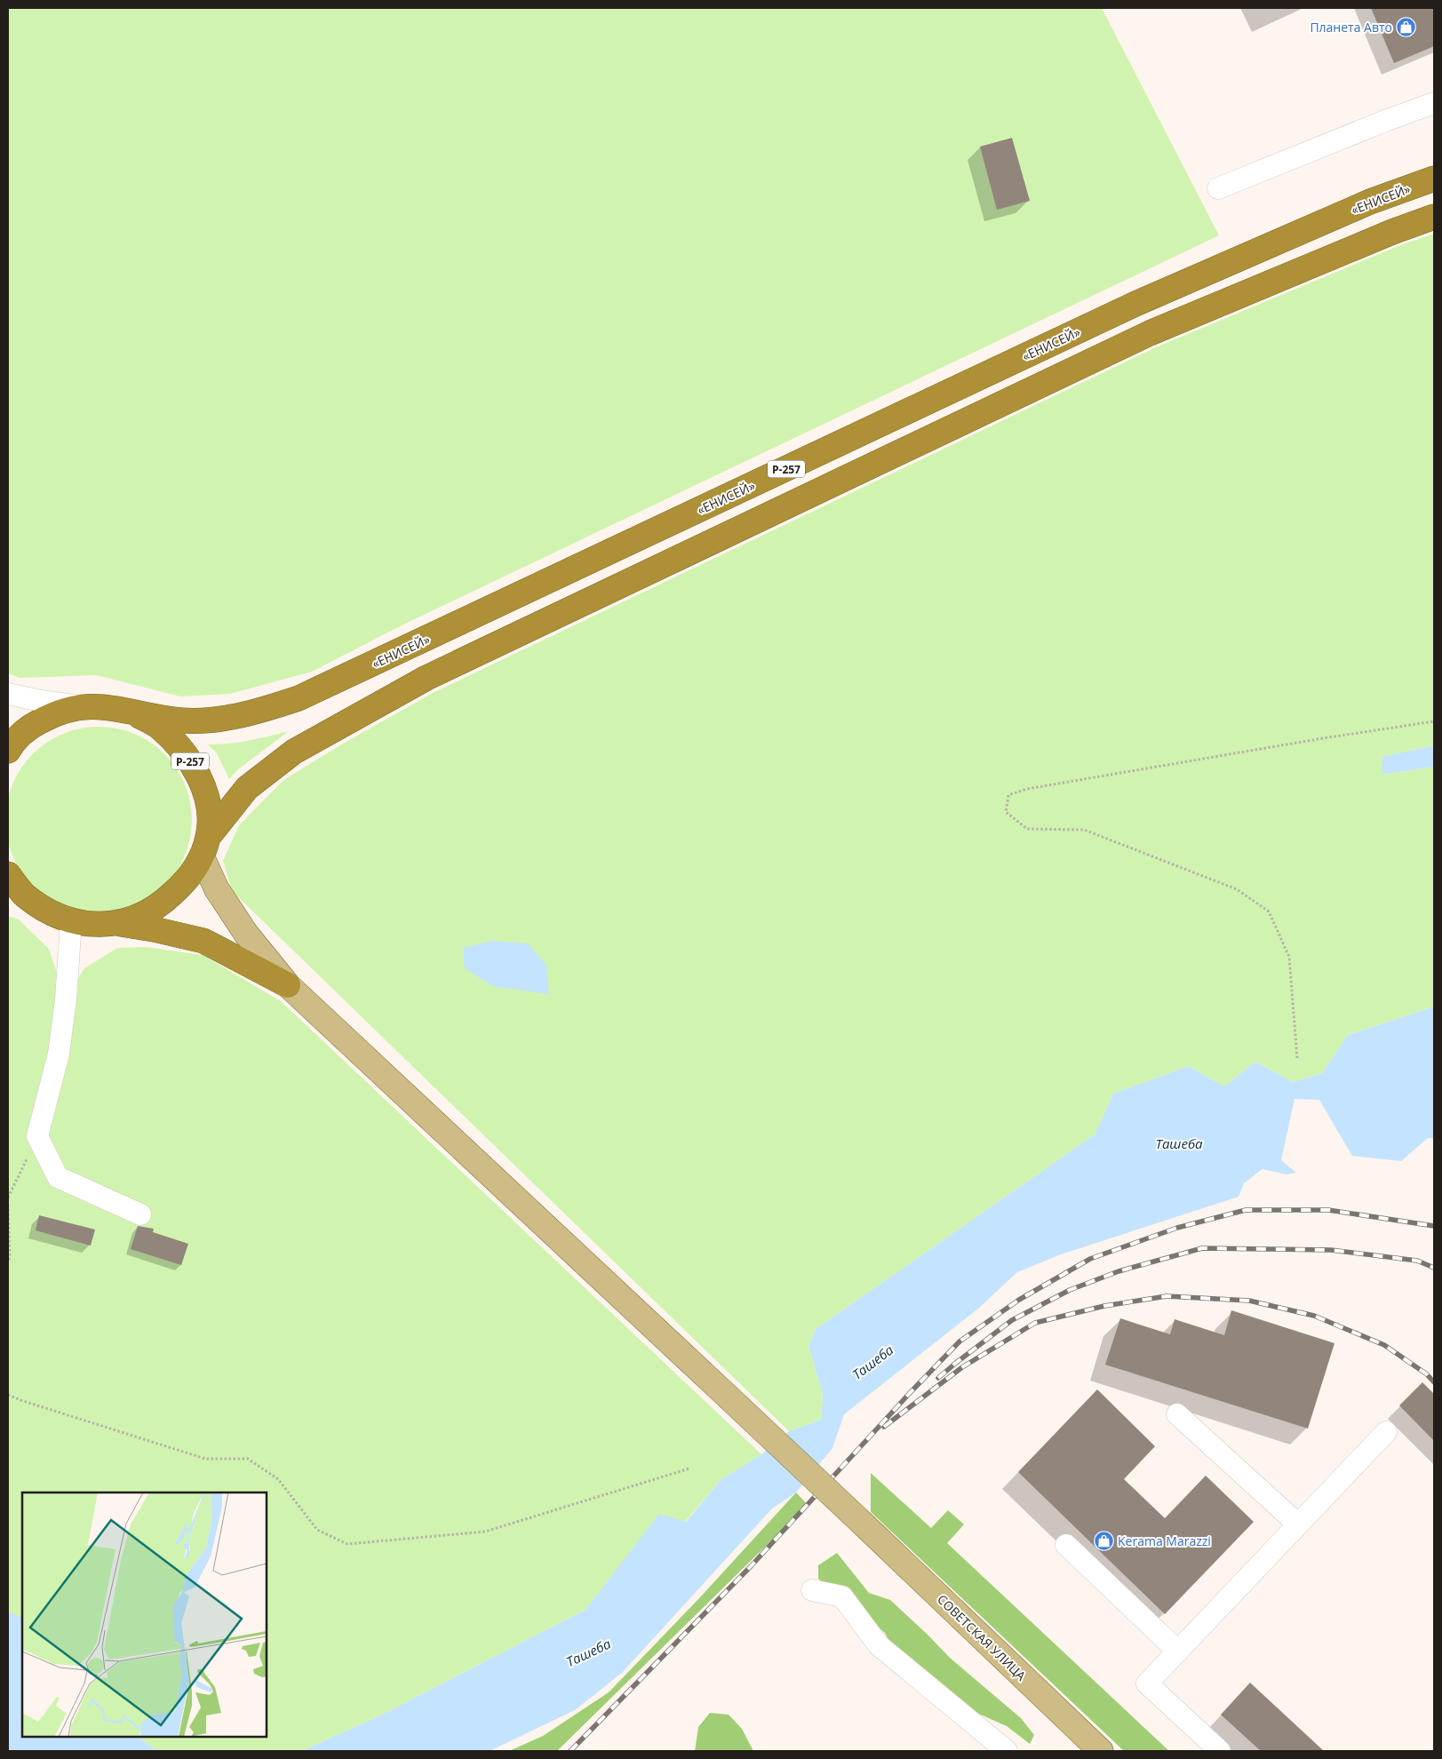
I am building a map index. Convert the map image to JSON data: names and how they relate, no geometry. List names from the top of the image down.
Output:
{
  "streets": {
    "highway": ["«ЕНИСЕЙ»", "Р-257"],
    "main road": ["СОВЕТСКАЯ УЛИЦА"]
  },
  "crossings": [
    ["«ЕНИСЕЙ»", "СОВЕТСКАЯ УЛИЦА"]
  ],
  "water": ["Ташеба"],
  "places": {
    "shop": ["Планета Авто", "Kerama Marazzi"]
  }
}
